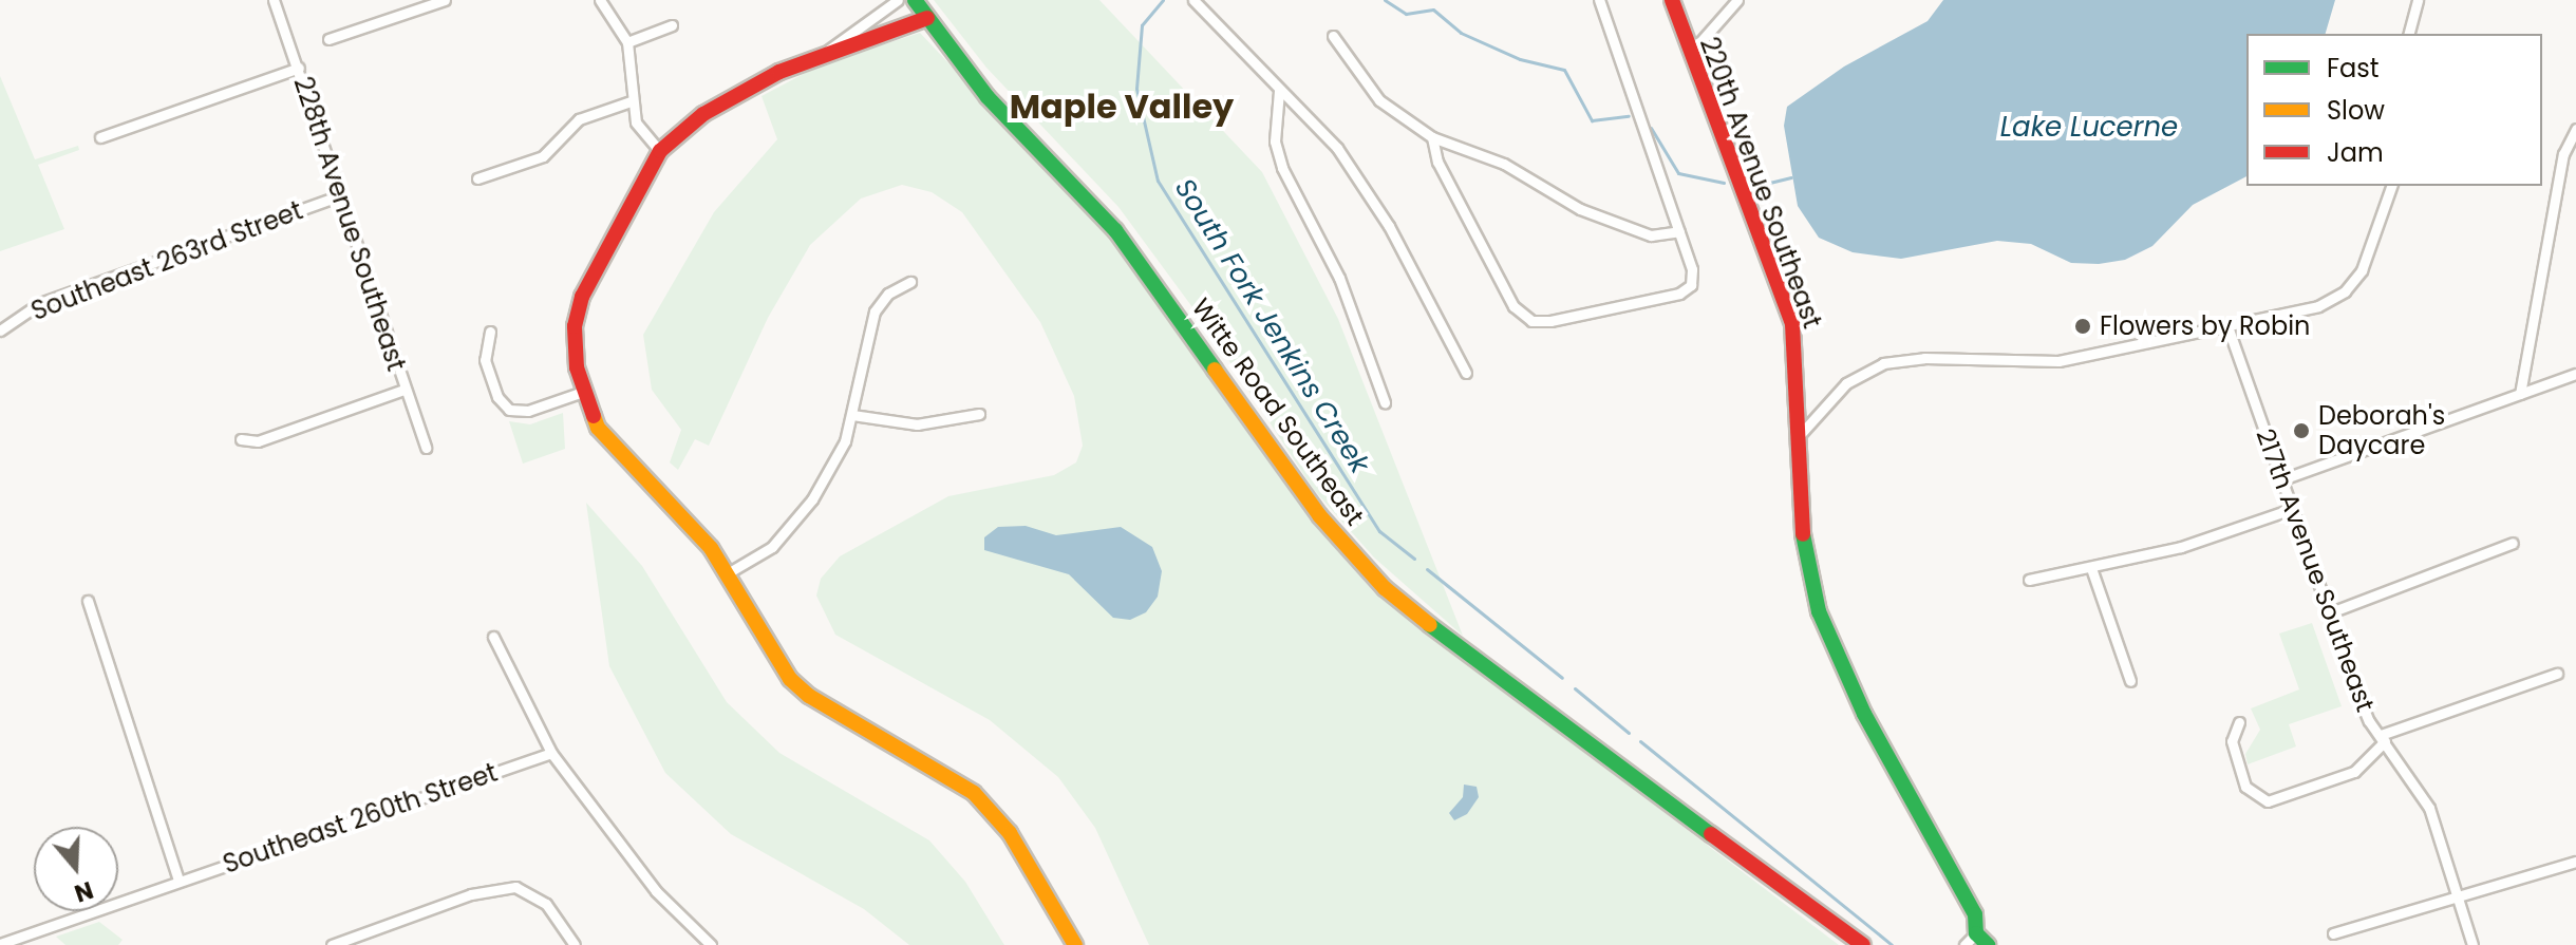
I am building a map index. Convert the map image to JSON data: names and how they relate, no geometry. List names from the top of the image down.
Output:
{
  "streets": {
    "street": [
      "220th Avenue Southeast",
      "228th Avenue Southeast",
      "Southeast 263rd Street",
      "Witte Road Southeast",
      "217th Avenue Southeast",
      "Southeast 260th Street"
    ]
  },
  "crossings": [
    ["228th Avenue Southeast", "Southeast 263rd Street"]
  ],
  "districts": ["Maple Valley"],
  "water": ["Lake Lucerne", "South Fork Jenkins Creek"],
  "places": ["Flowers by Robin", "Deborah's Daycare"],
  "legend": ["Fast", "Slow", "Jam"],
  "north": "bottom"
}
